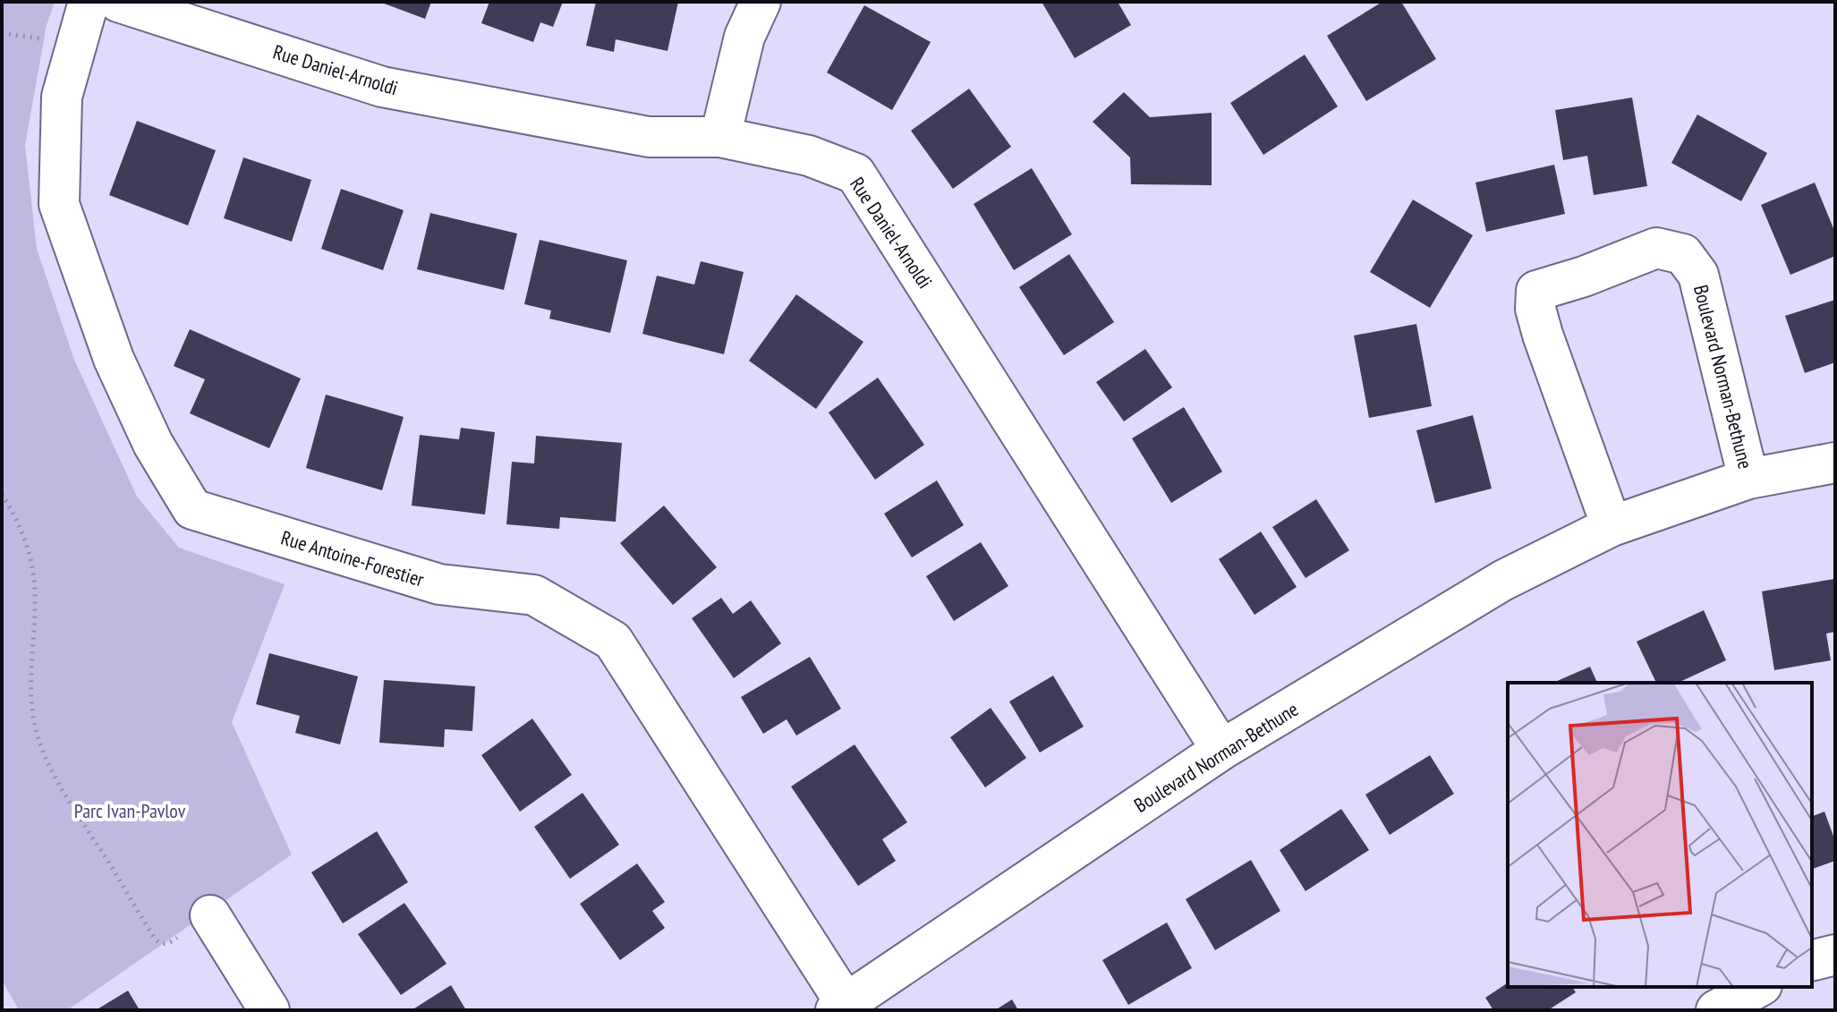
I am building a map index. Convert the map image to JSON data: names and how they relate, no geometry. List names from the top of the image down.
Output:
{
  "streets": {
    "street": ["Rue Daniel-Arnoldi", "Boulevard Norman-Bethune", "Rue Antoine-Forestier"]
  },
  "crossings": [
    ["Rue Daniel-Arnoldi", "Boulevard Norman-Bethune"],
    ["Boulevard Norman-Bethune", "Rue Antoine-Forestier"]
  ],
  "parks": ["Parc Ivan-Pavlov"]
}
